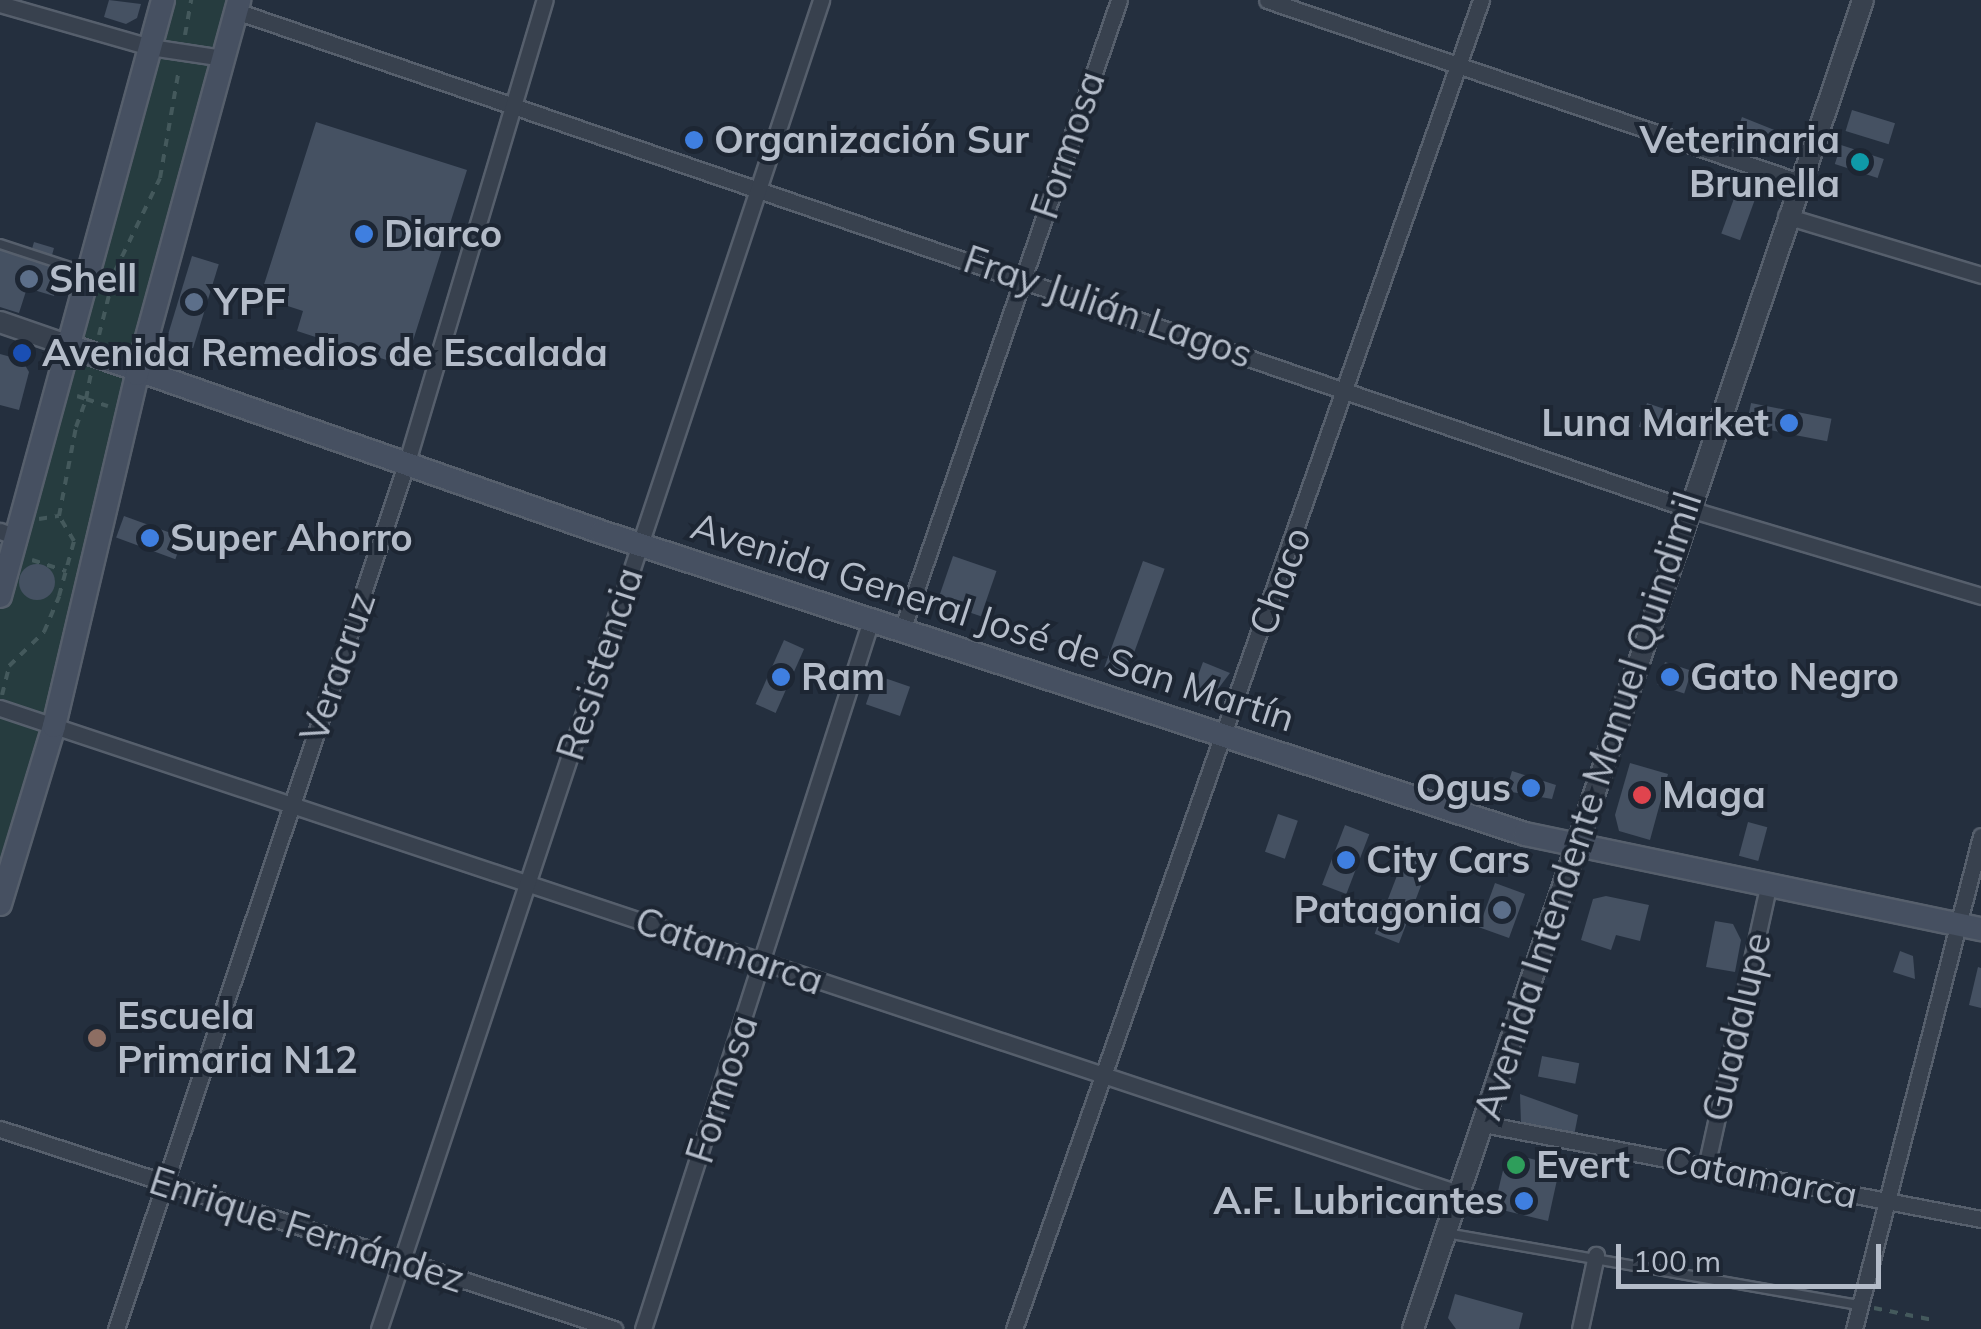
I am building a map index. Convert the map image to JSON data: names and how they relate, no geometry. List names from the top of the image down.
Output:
{
  "streets": {
    "main road": ["Avenida General José de San Martín"],
    "street": [
      "Formosa",
      "Fray Julián Lagos",
      "Chaco",
      "Resistencia",
      "Veracruz",
      "Avenida Intendente Manuel Quindimil",
      "Catamarca",
      "Guadalupe",
      "Enrique Fernández"
    ]
  },
  "crossings": [
    ["Formosa", "Fray Julián Lagos"],
    ["Formosa", "Avenida General José de San Martín"],
    ["Formosa", "Catamarca"],
    ["Fray Julián Lagos", "Chaco"],
    ["Fray Julián Lagos", "Resistencia"],
    ["Fray Julián Lagos", "Veracruz"],
    ["Fray Julián Lagos", "Avenida Intendente Manuel Quindimil"],
    ["Chaco", "Avenida General José de San Martín"],
    ["Chaco", "Catamarca"],
    ["Avenida General José de San Martín", "Resistencia"],
    ["Avenida General José de San Martín", "Veracruz"],
    ["Avenida General José de San Martín", "Avenida Intendente Manuel Quindimil"],
    ["Avenida General José de San Martín", "Guadalupe"],
    ["Resistencia", "Catamarca"],
    ["Resistencia", "Enrique Fernández"],
    ["Veracruz", "Catamarca"],
    ["Veracruz", "Enrique Fernández"],
    ["Avenida Intendente Manuel Quindimil", "Catamarca"],
    ["Catamarca", "Guadalupe"]
  ],
  "places": [
    "Organización Sur",
    "Veterinaria Brunella",
    "Diarco",
    "Shell",
    "YPF",
    "Avenida Remedios de Escalada",
    "Luna Market",
    "Super Ahorro",
    "Ram",
    "Gato Negro",
    "Ogus",
    "Maga",
    "City Cars",
    "Patagonia",
    "Escuela Primaria N12",
    "Evert",
    "A.F. Lubricantes"
  ],
  "scale_bar": "100 m"
}
